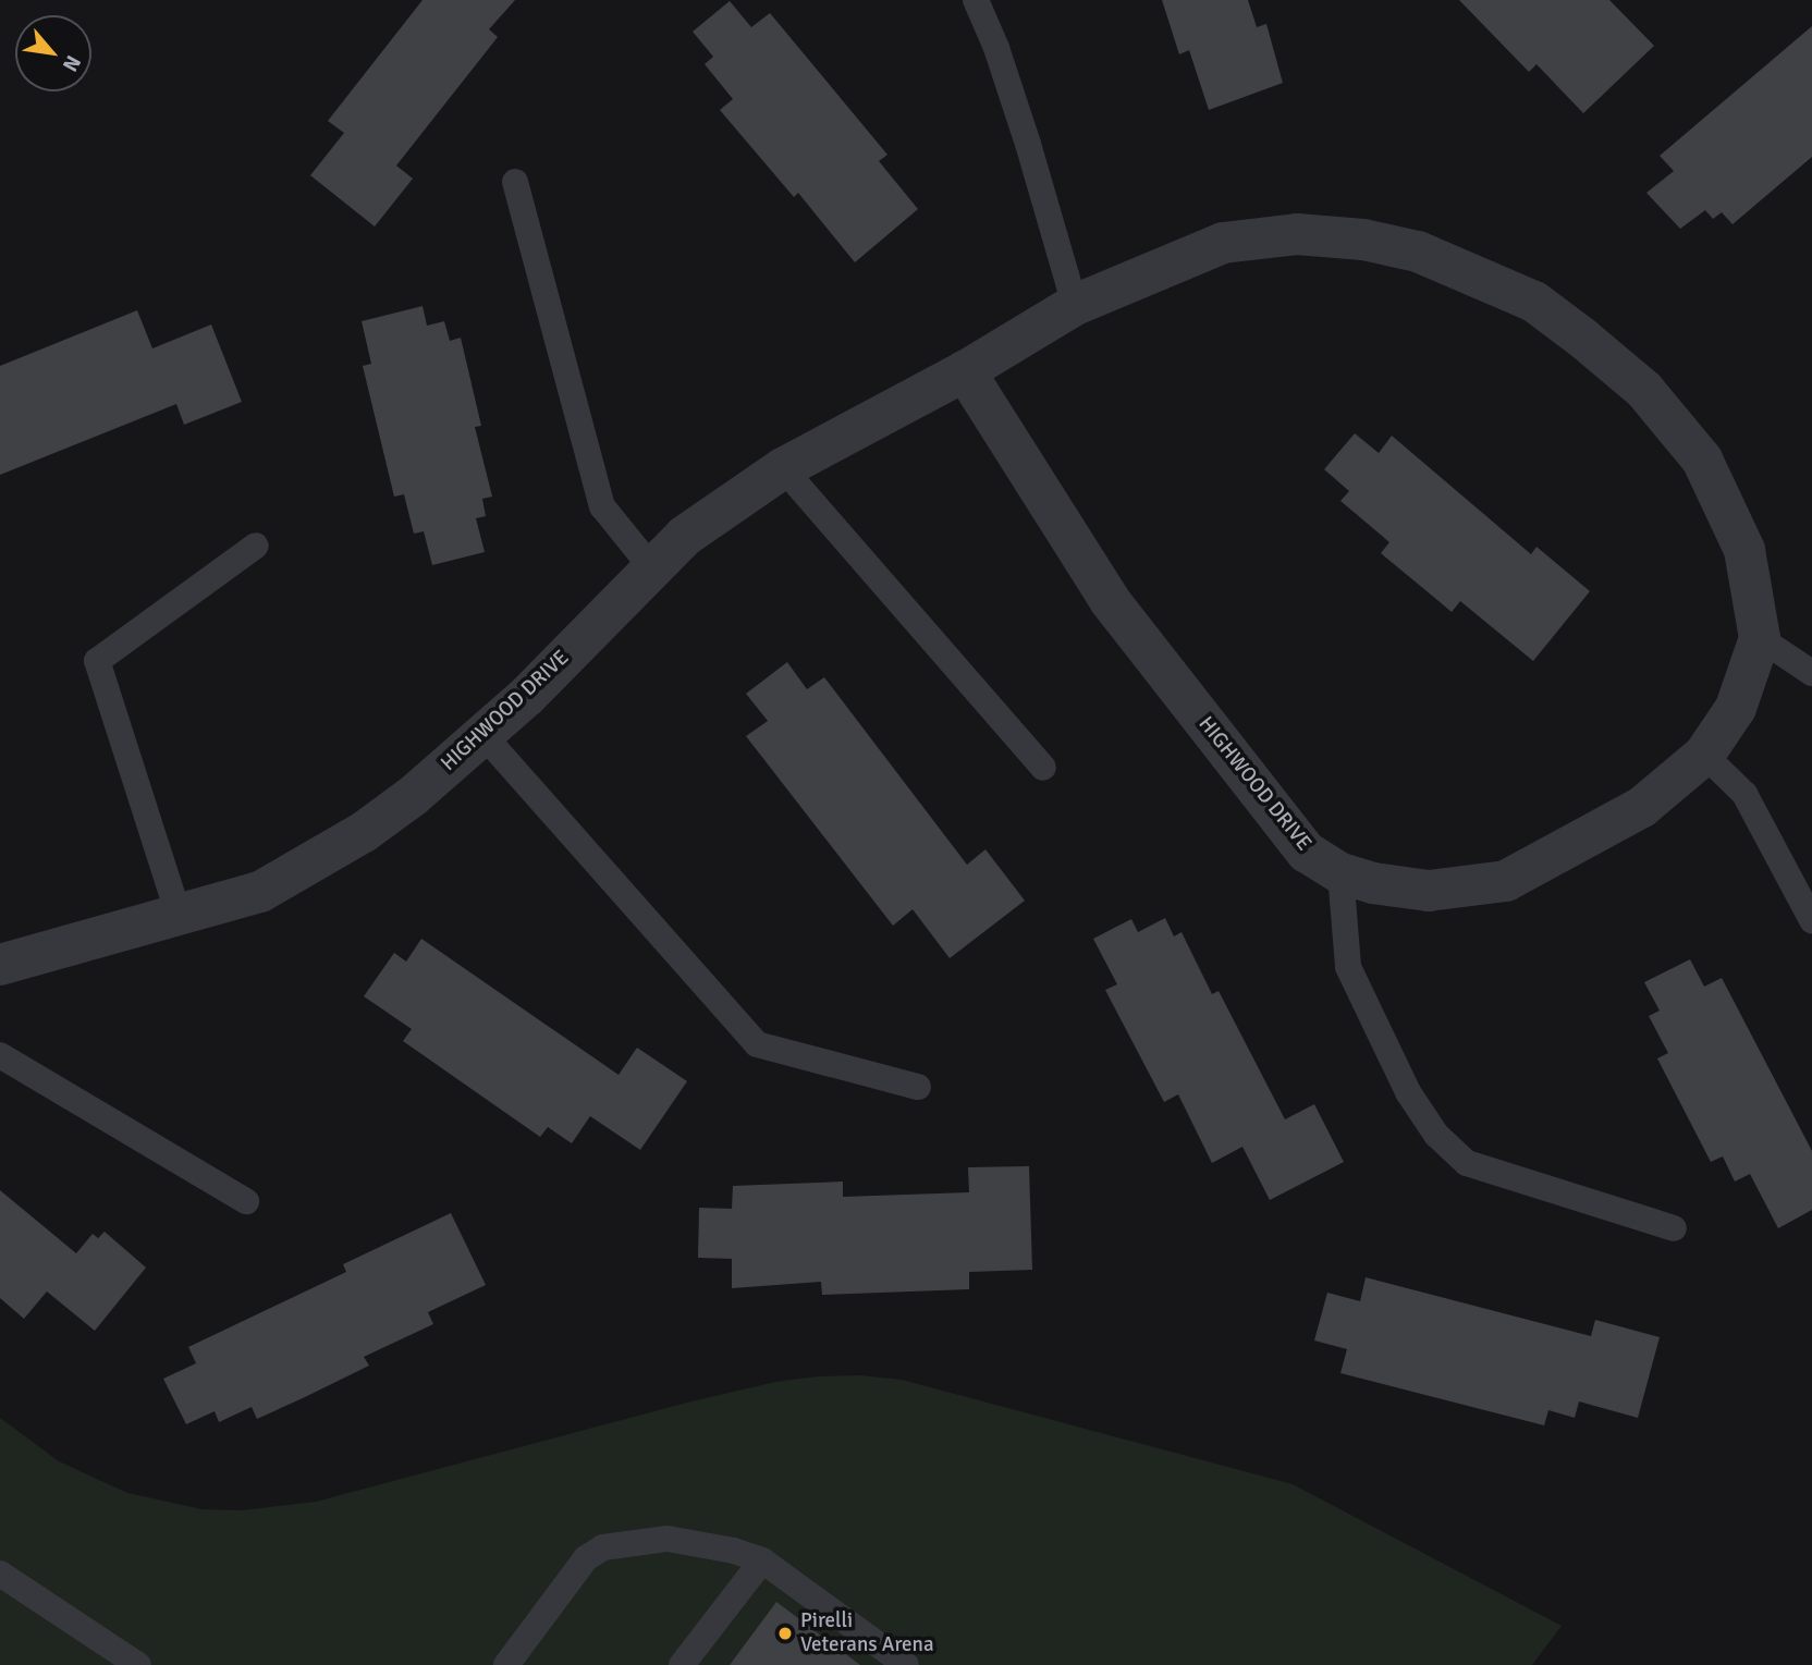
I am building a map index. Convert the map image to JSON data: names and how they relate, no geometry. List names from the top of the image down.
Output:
{
  "streets": {
    "street": ["HIGHWOOD DRIVE"]
  },
  "places": ["Pirelli Veterans Arena"],
  "north": "bottom right"
}
